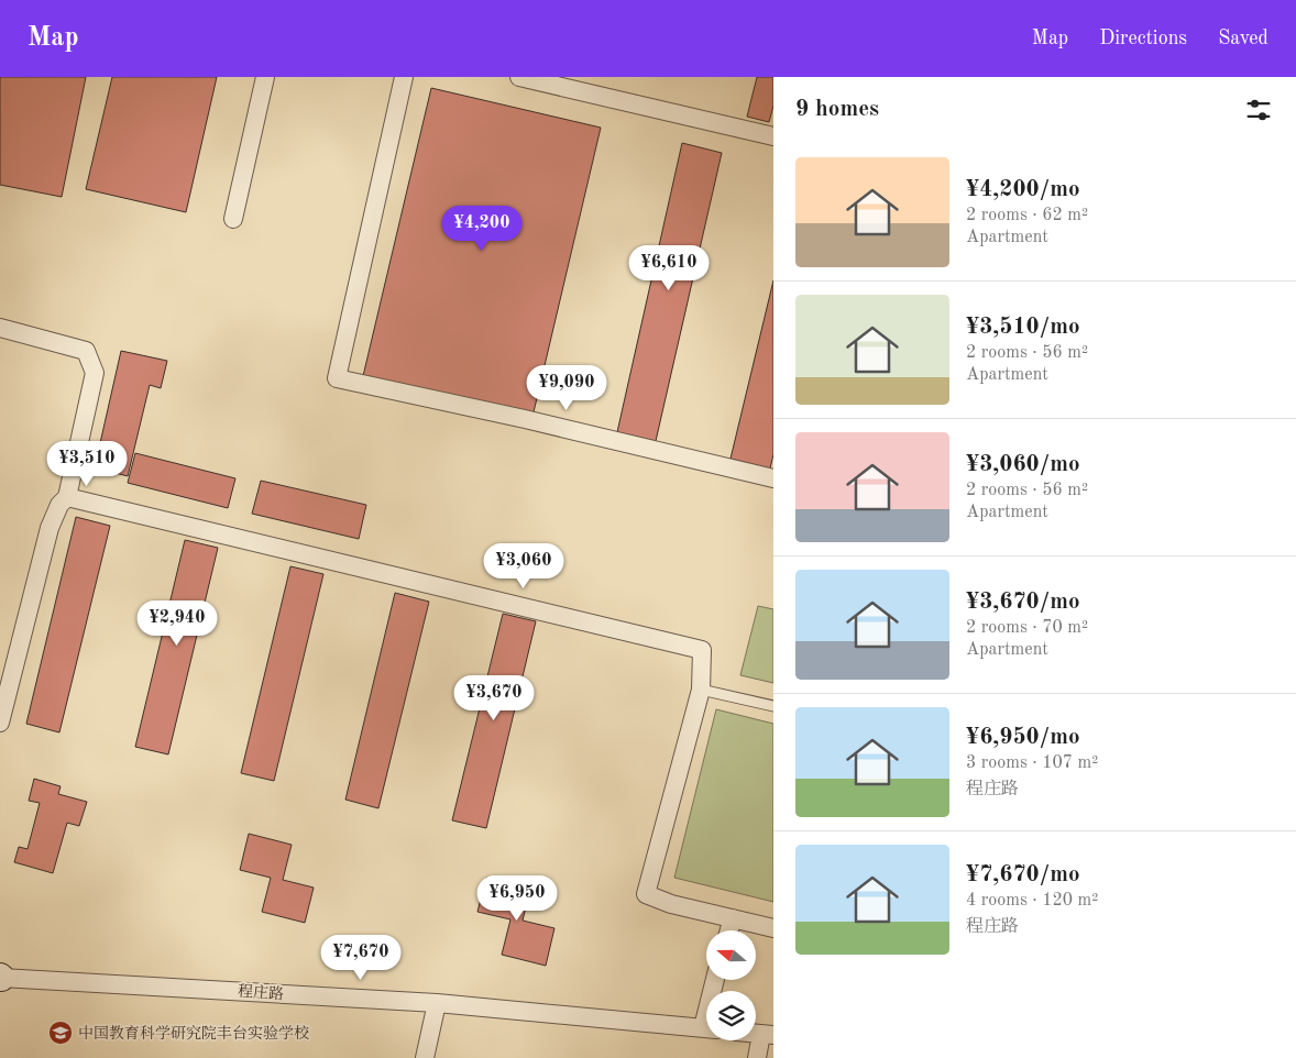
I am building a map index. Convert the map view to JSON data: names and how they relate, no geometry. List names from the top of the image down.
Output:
{
  "streets": {
    "street": ["程庄路"]
  },
  "places": {
    "school or university": ["中国教育科学研究院丰台实验学校"]
  },
  "north": "left",
  "page": {
    "header": "Map",
    "nav": ["Map", "Directions", "Saved"],
    "heading": "9 homes",
    "list": [
      {
        "name": "¥4,200/mo",
        "note": "2 rooms · 62 m² · Apartment"
      },
      {
        "name": "¥3,510/mo",
        "note": "2 rooms · 56 m² · Apartment"
      },
      {
        "name": "¥3,060/mo",
        "note": "2 rooms · 56 m² · Apartment"
      },
      {
        "name": "¥3,670/mo",
        "note": "2 rooms · 70 m² · Apartment"
      },
      {
        "name": "¥6,950/mo",
        "note": "3 rooms · 107 m² · 程庄路"
      },
      {
        "name": "¥7,670/mo",
        "note": "4 rooms · 120 m² · 程庄路"
      }
    ],
    "price": [
      "¥4,200",
      "¥6,610",
      "¥9,090",
      "¥3,510",
      "¥3,060",
      "¥2,940",
      "¥3,670",
      "¥6,950",
      "¥7,670"
    ]
  }
}
